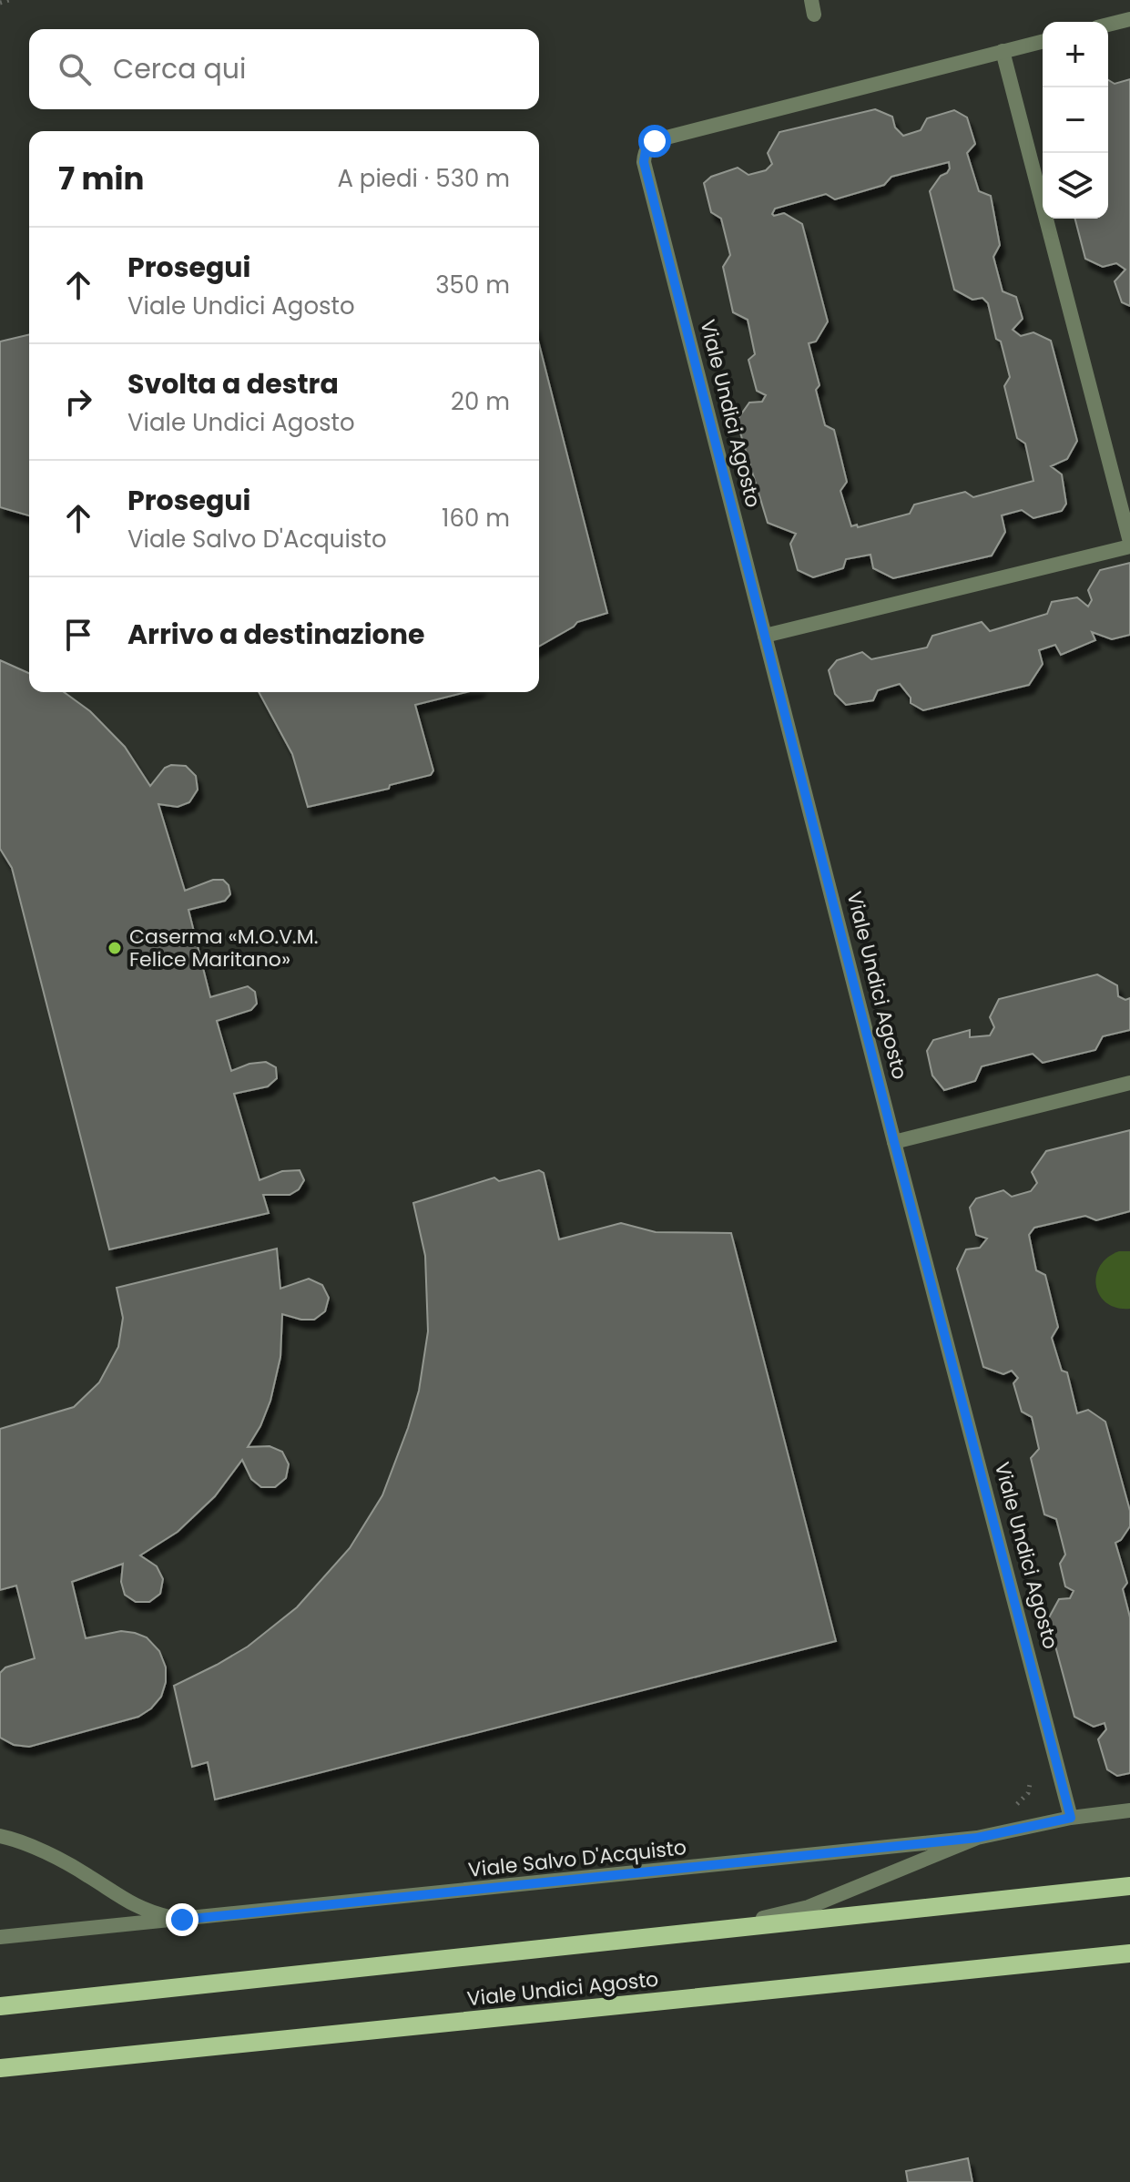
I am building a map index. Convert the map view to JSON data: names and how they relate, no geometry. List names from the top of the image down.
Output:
{
  "streets": {
    "main road": ["Viale Undici Agosto"],
    "street": ["Viale Salvo D'Acquisto"]
  },
  "places": ["Caserma «M.O.V.M. Felice Maritano»"],
  "page": {
    "map_buttons": ["+", "−"],
    "search": "Cerca qui",
    "heading": ["7 min", "A piedi · 530 m"],
    "list": [
      ["Prosegui", "Viale Undici Agosto", "350 m"],
      ["Svolta a destra", "Viale Undici Agosto", "20 m"],
      ["Prosegui", "Viale Salvo D'Acquisto", "160 m"],
      "Arrivo a destinazione"
    ]
  }
}
